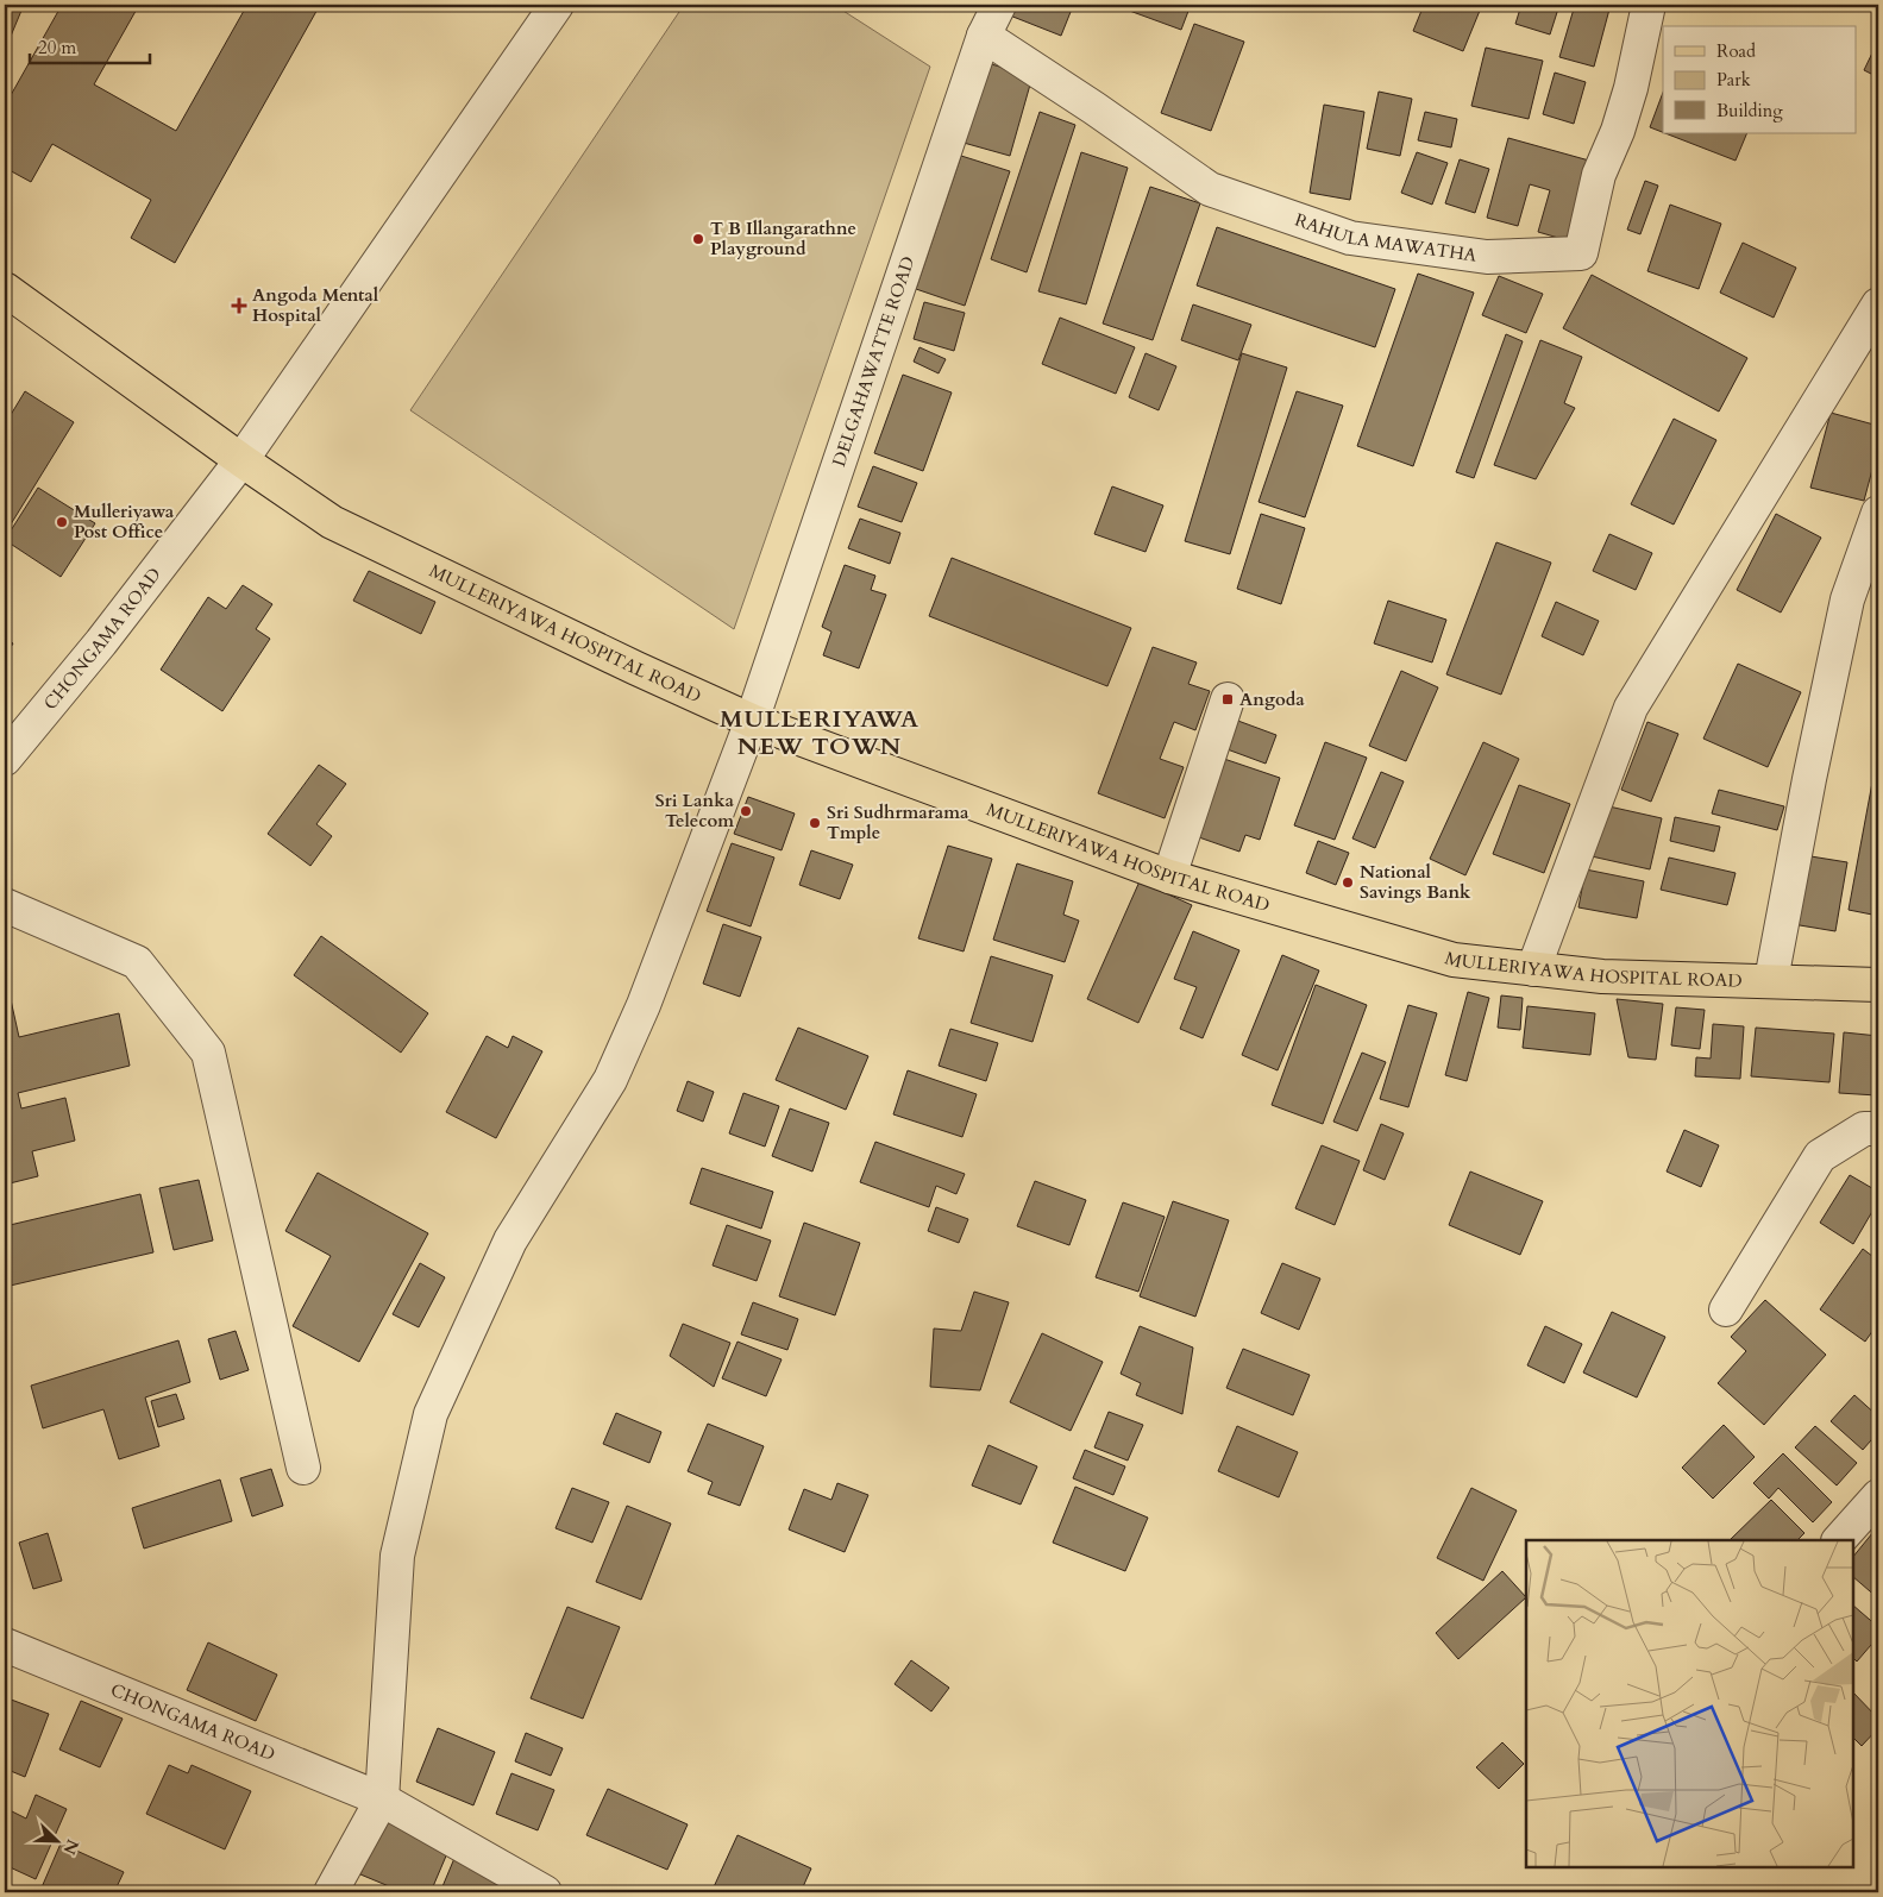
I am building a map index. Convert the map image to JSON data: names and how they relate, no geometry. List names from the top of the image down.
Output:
{
  "streets": {
    "main road": ["MULLERIYAWA HOSPITAL ROAD"],
    "street": ["RAHULA MAWATHA", "DELGAHAWATTE ROAD", "CHONGAMA ROAD"]
  },
  "crossings": [
    ["RAHULA MAWATHA", "DELGAHAWATTE ROAD"],
    ["DELGAHAWATTE ROAD", "MULLERIYAWA HOSPITAL ROAD"],
    ["DELGAHAWATTE ROAD", "CHONGAMA ROAD"],
    ["MULLERIYAWA HOSPITAL ROAD", "CHONGAMA ROAD"]
  ],
  "districts": ["MULLERIYAWA NEW TOWN"],
  "places": {
    "other": [
      "T B Illangarathne Playground",
      "Mulleriyawa Post Office",
      "Sri Lanka Telecom",
      "Sri Sudhrmarama Tmple",
      "National Savings Bank"
    ],
    "health": ["Angoda Mental Hospital"],
    "transit": ["Angoda"]
  },
  "legend": ["Road", "Park", "Building"],
  "scale_bar": "20 m",
  "north": "bottom right"
}
